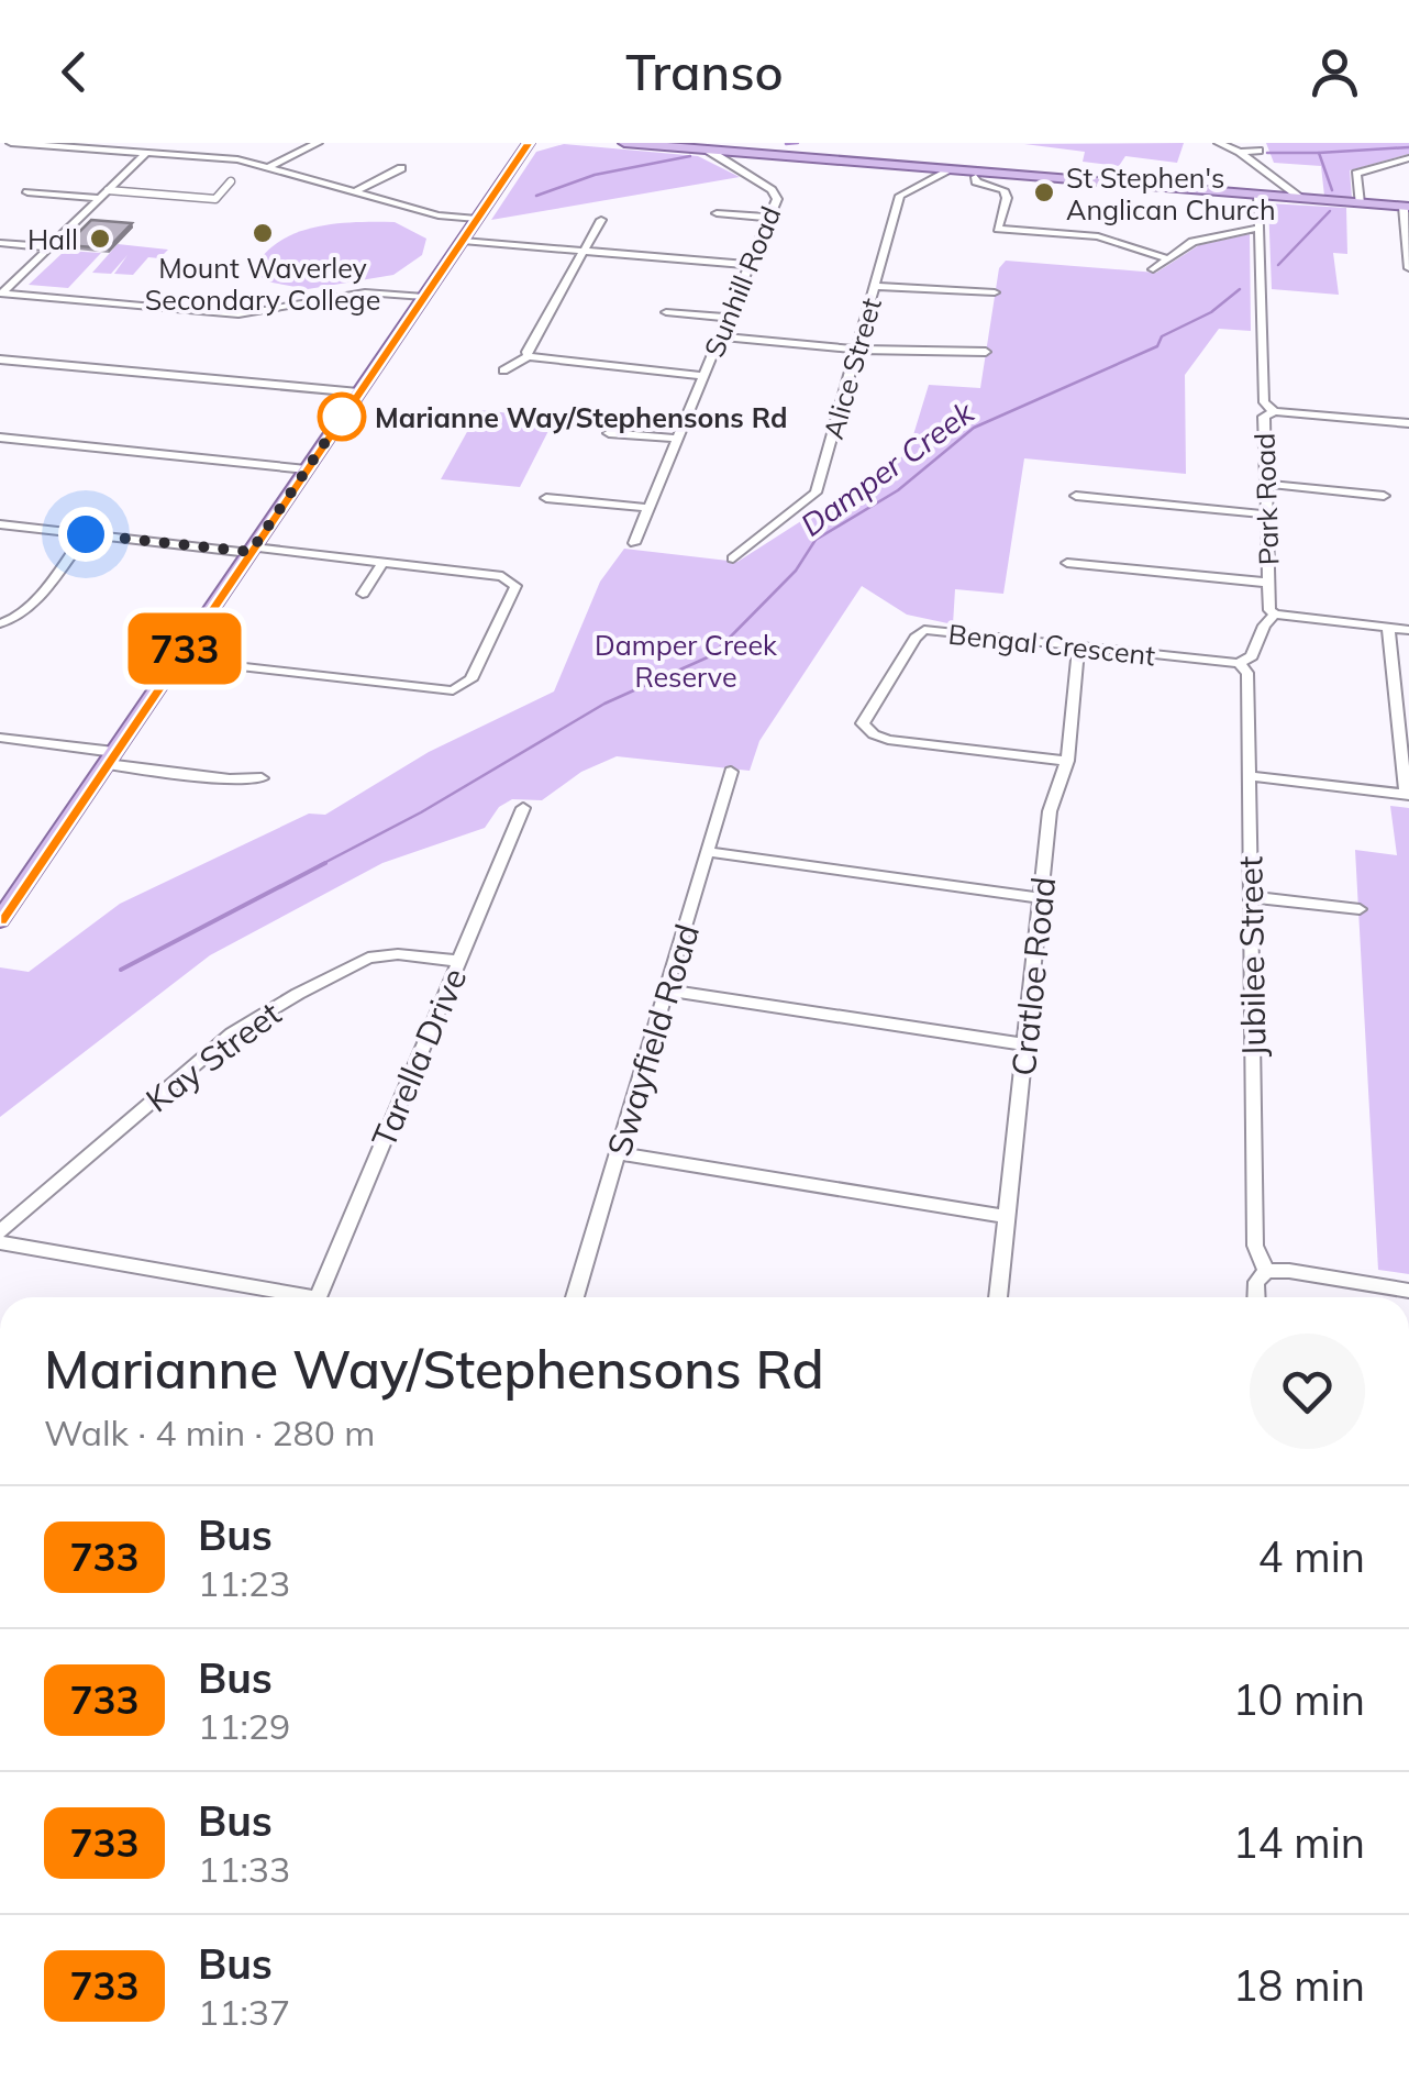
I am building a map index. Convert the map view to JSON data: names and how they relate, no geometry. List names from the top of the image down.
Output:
{
  "streets": {
    "street": [
      "Sunhill Road",
      "Alice Street",
      "Park Road",
      "Bengal Crescent",
      "Jubilee Street",
      "Cratloe Road",
      "Swayfield Road",
      "Kay Street",
      "Tarella Drive"
    ]
  },
  "crossings": [
    ["Bengal Crescent", "Jubilee Street"],
    ["Bengal Crescent", "Cratloe Road"],
    ["Kay Street", "Tarella Drive"]
  ],
  "water": ["Damper Creek"],
  "parks": ["Damper Creek Reserve"],
  "places": [
    "St Stephen's Anglican Church",
    "Mount Waverley Secondary College",
    "Hall",
    "Marianne Way/Stephensons Rd"
  ],
  "lines": ["bus line 733"],
  "page": {
    "header": "Transo",
    "on_map": "733",
    "heading": ["Marianne Way/Stephensons Rd", "Walk · 4 min · 280 m"],
    "list": [
      {
        "mark": "733",
        "name": "Bus",
        "note": "11:23",
        "value": "4 min"
      },
      {
        "mark": "733",
        "name": "Bus",
        "note": "11:29",
        "value": "10 min"
      },
      {
        "mark": "733",
        "name": "Bus",
        "note": "11:33",
        "value": "14 min"
      },
      {
        "mark": "733",
        "name": "Bus",
        "note": "11:37",
        "value": "18 min"
      }
    ]
  }
}
